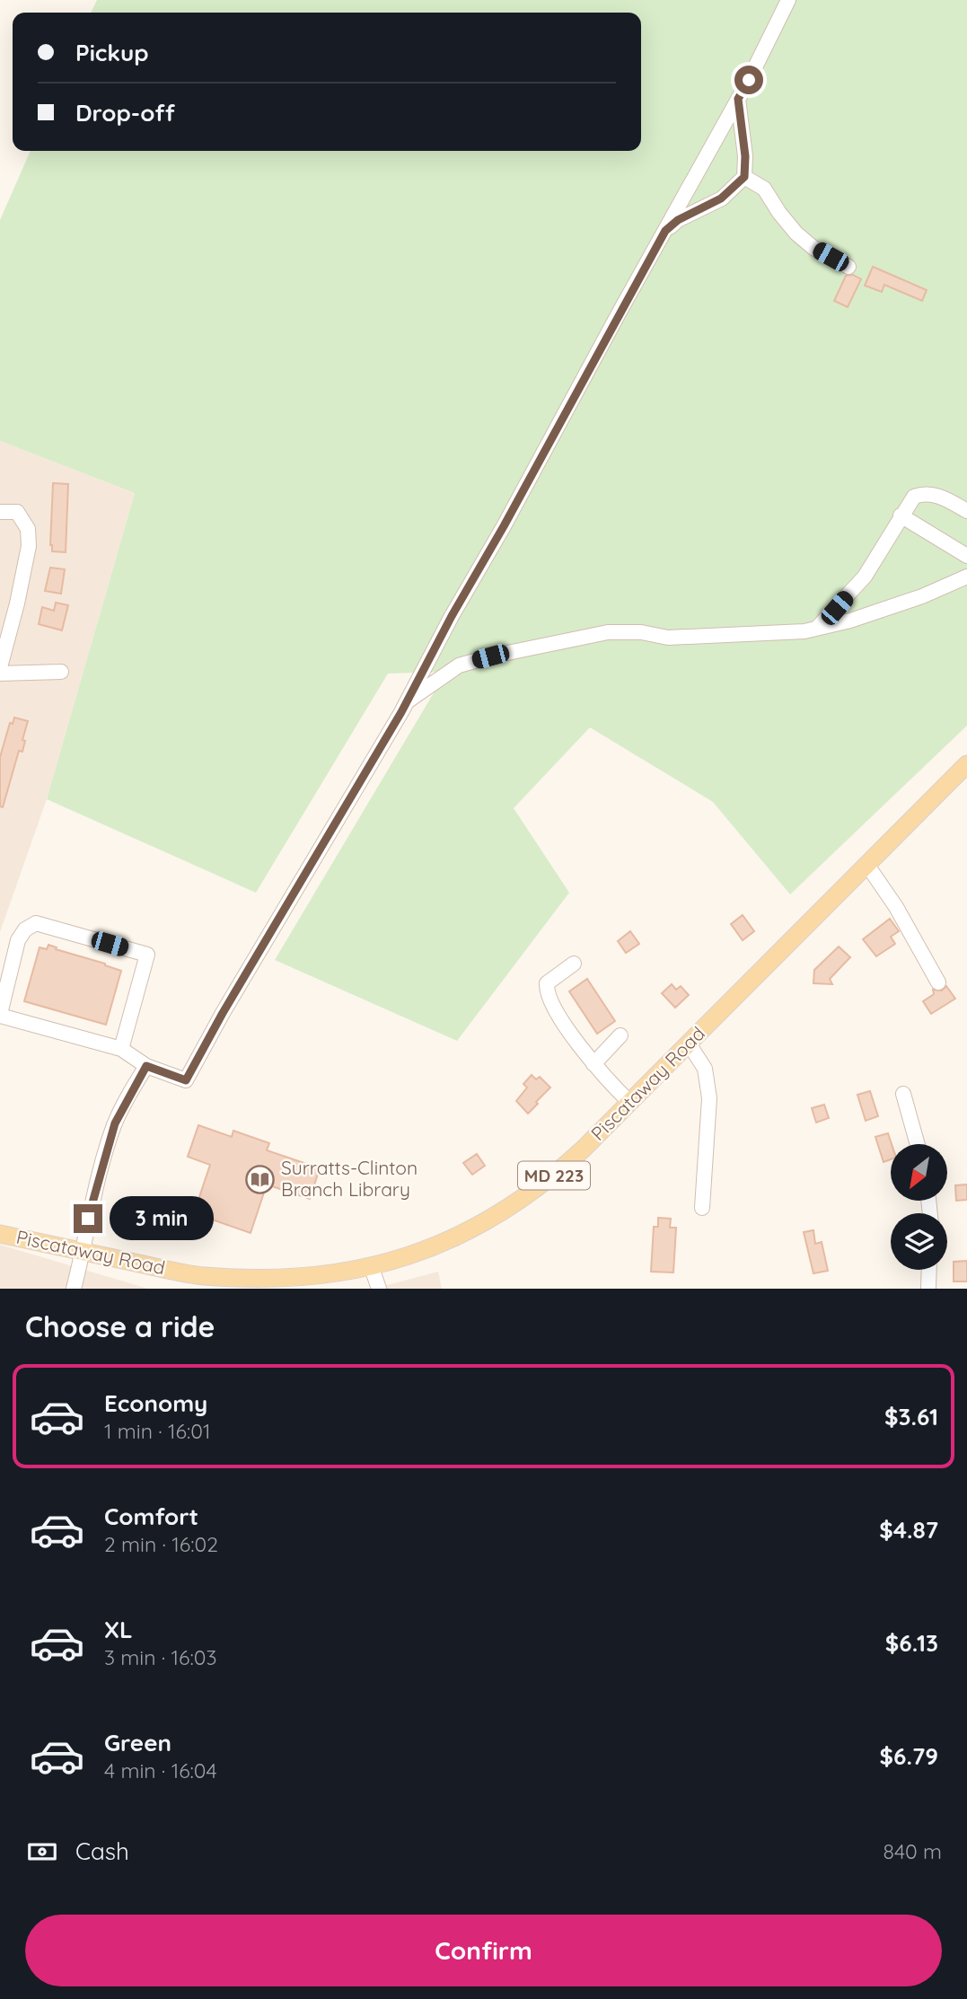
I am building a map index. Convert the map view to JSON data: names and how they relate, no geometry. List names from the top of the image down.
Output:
{
  "streets": {
    "main road": ["Piscataway Road", "MD 223"]
  },
  "places": {
    "library": ["Surratts-Clinton Branch Library"]
  },
  "north": "bottom left",
  "page": {
    "banner": ["Pickup", "Drop-off"],
    "bubble": "3 min",
    "heading": "Choose a ride",
    "list": [
      {
        "name": "Economy",
        "note": "1 min · 16:01",
        "value": "$3.61"
      },
      {
        "name": "Comfort",
        "note": "2 min · 16:02",
        "value": "$4.87"
      },
      {
        "name": "XL",
        "note": "3 min · 16:03",
        "value": "$6.13"
      },
      {
        "name": "Green",
        "note": "4 min · 16:04",
        "value": "$6.79"
      }
    ],
    "pay": ["Cash", "840 m"],
    "buttons": "Confirm"
  }
}
